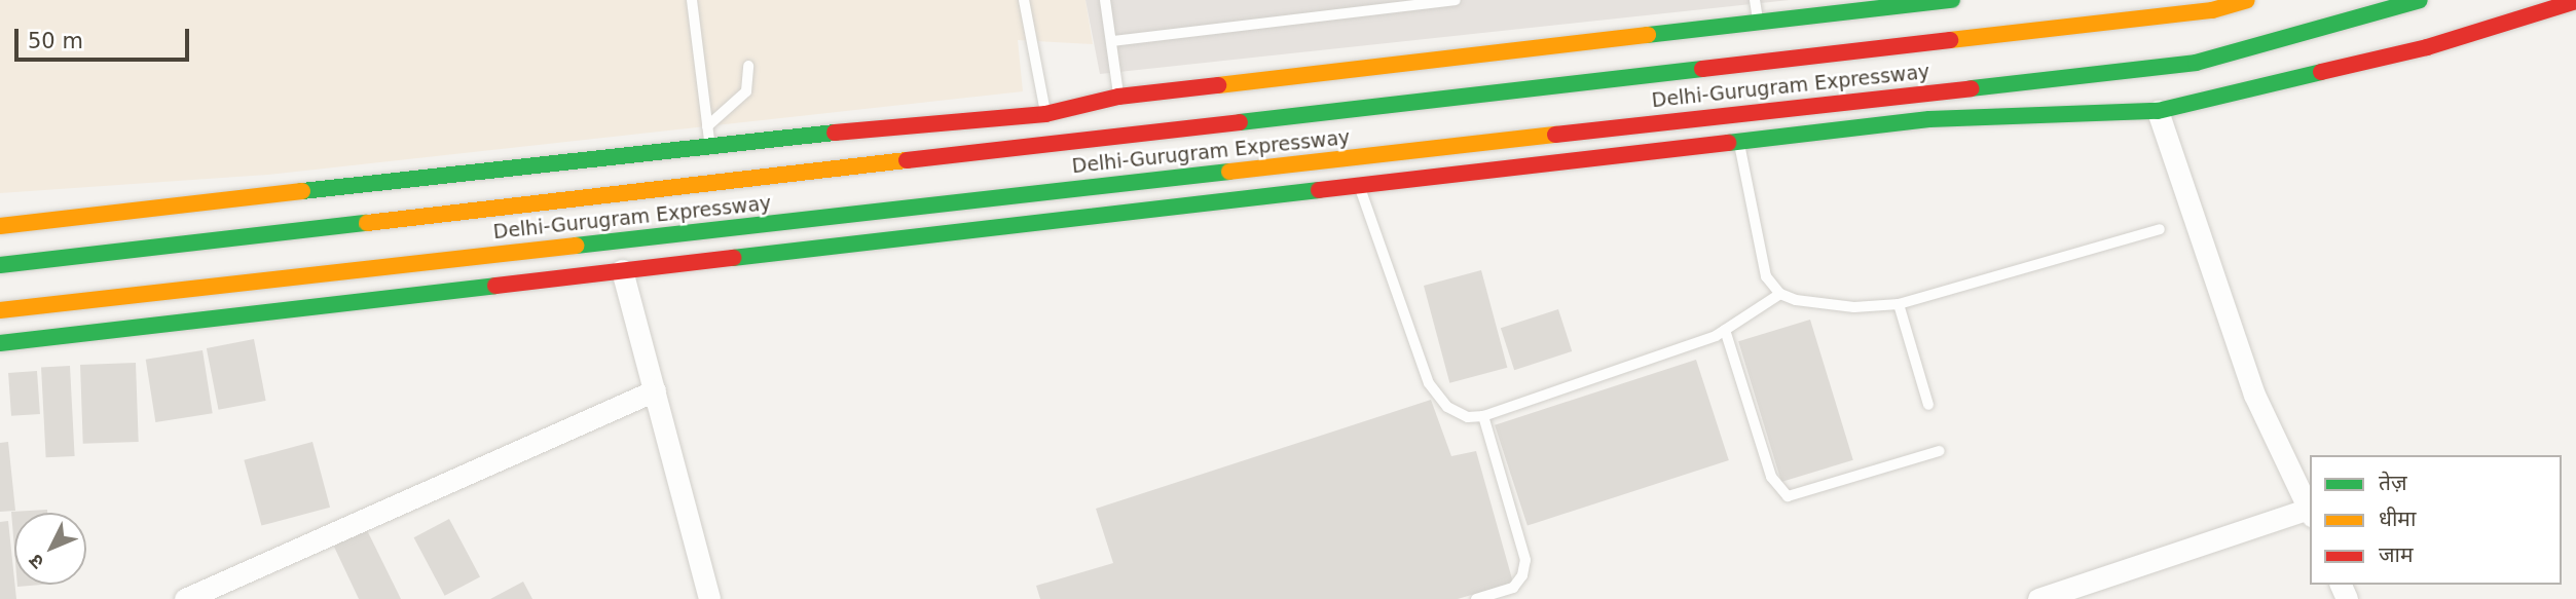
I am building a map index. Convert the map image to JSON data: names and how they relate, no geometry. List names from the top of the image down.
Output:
{
  "streets": {
    "main road": ["Delhi-Gurugram Expressway"]
  },
  "legend": ["तेज़", "धीमा", "जाम"],
  "scale_bar": "50 m",
  "north": "bottom left"
}
